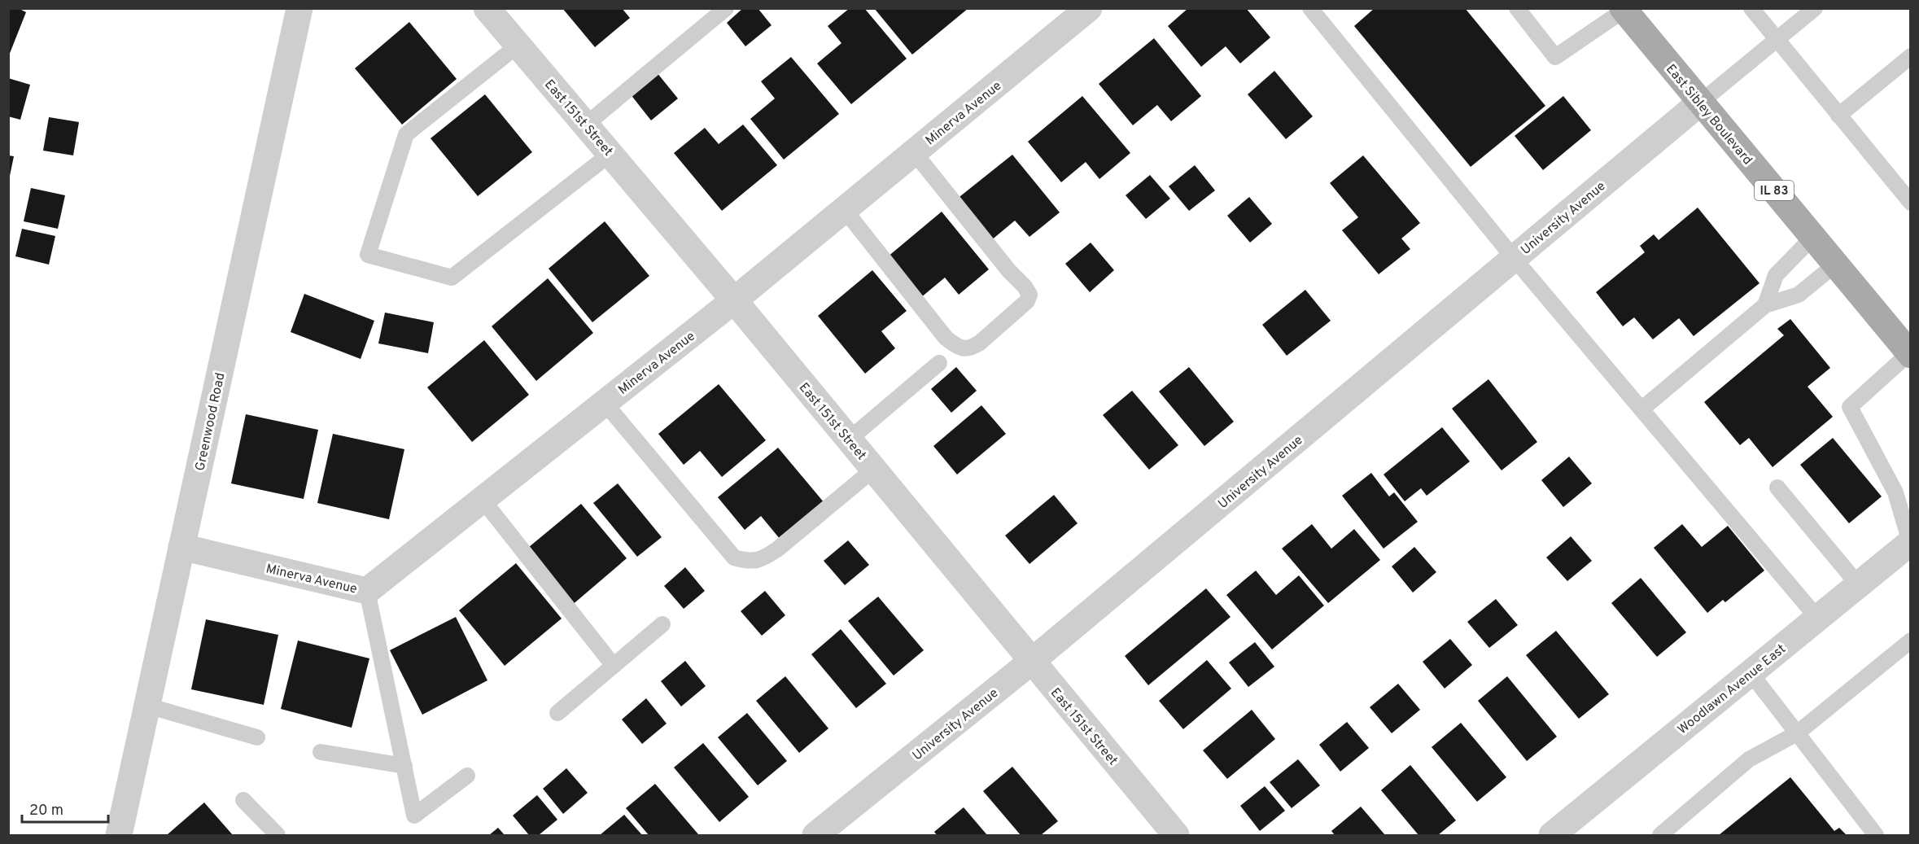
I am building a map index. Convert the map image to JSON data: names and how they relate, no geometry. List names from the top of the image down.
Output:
{
  "streets": {
    "main road": ["East Sibley Boulevard", "IL 83"],
    "street": [
      "Minerva Avenue",
      "East 151st Street",
      "University Avenue",
      "Greenwood Road",
      "Woodlawn Avenue East"
    ]
  },
  "crossings": [
    ["Minerva Avenue", "East 151st Street"],
    ["Minerva Avenue", "Greenwood Road"],
    ["East Sibley Boulevard", "University Avenue"],
    ["East 151st Street", "University Avenue"]
  ],
  "scale_bar": "20 m"
}
